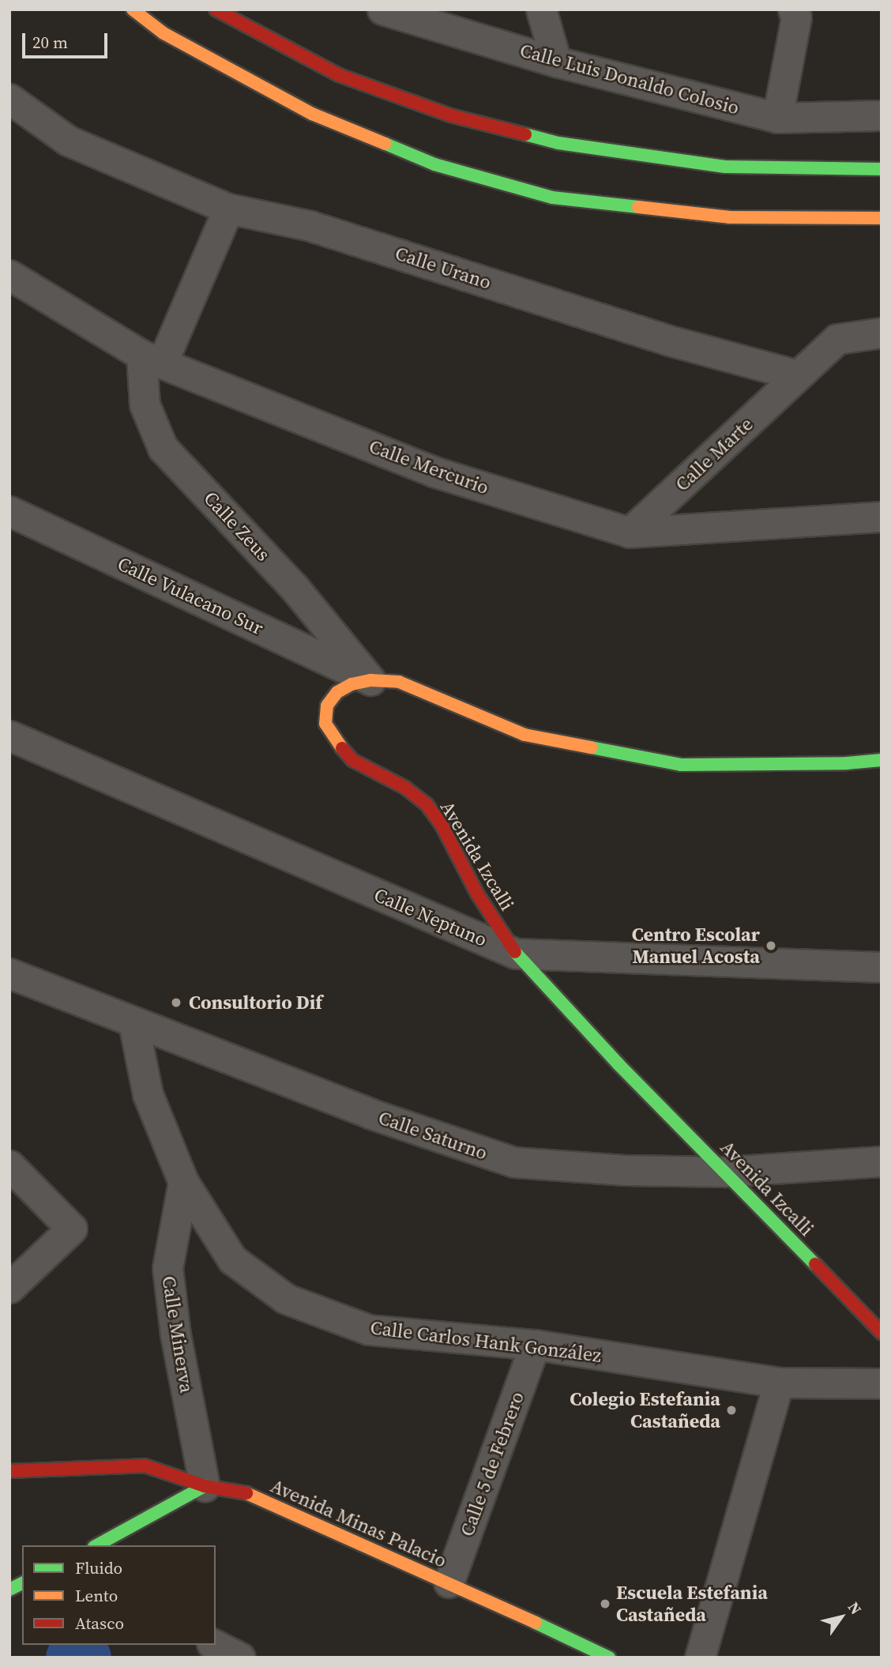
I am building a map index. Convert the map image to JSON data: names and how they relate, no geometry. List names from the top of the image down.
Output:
{
  "streets": {
    "main road": ["Avenida Izcalli", "Avenida Minas Palacio"],
    "street": [
      "Calle Luis Donaldo Colosio",
      "Calle Urano",
      "Calle Marte",
      "Calle Mercurio",
      "Calle Zeus",
      "Calle Vulacano Sur",
      "Calle Neptuno",
      "Calle Saturno",
      "Calle Minerva",
      "Calle Carlos Hank González",
      "Calle 5 de Febrero"
    ]
  },
  "crossings": [
    ["Calle Urano", "Calle Marte"],
    ["Calle Marte", "Calle Mercurio"],
    ["Calle Mercurio", "Calle Zeus"],
    ["Calle Zeus", "Calle Vulacano Sur"],
    ["Calle Zeus", "Avenida Izcalli"],
    ["Calle Vulacano Sur", "Avenida Izcalli"],
    ["Avenida Izcalli", "Calle Neptuno"],
    ["Avenida Izcalli", "Calle Saturno"],
    ["Calle Saturno", "Calle Carlos Hank González"],
    ["Calle Minerva", "Calle Carlos Hank González"],
    ["Calle Minerva", "Avenida Minas Palacio"],
    ["Calle Carlos Hank González", "Calle 5 de Febrero"],
    ["Calle 5 de Febrero", "Avenida Minas Palacio"]
  ],
  "places": [
    "Centro Escolar Manuel Acosta",
    "Consultorio Dif",
    "Colegio Estefania Castañeda",
    "Escuela Estefania Castañeda"
  ],
  "legend": ["Fluido", "Lento", "Atasco"],
  "scale_bar": "20 m",
  "north": "top right"
}
